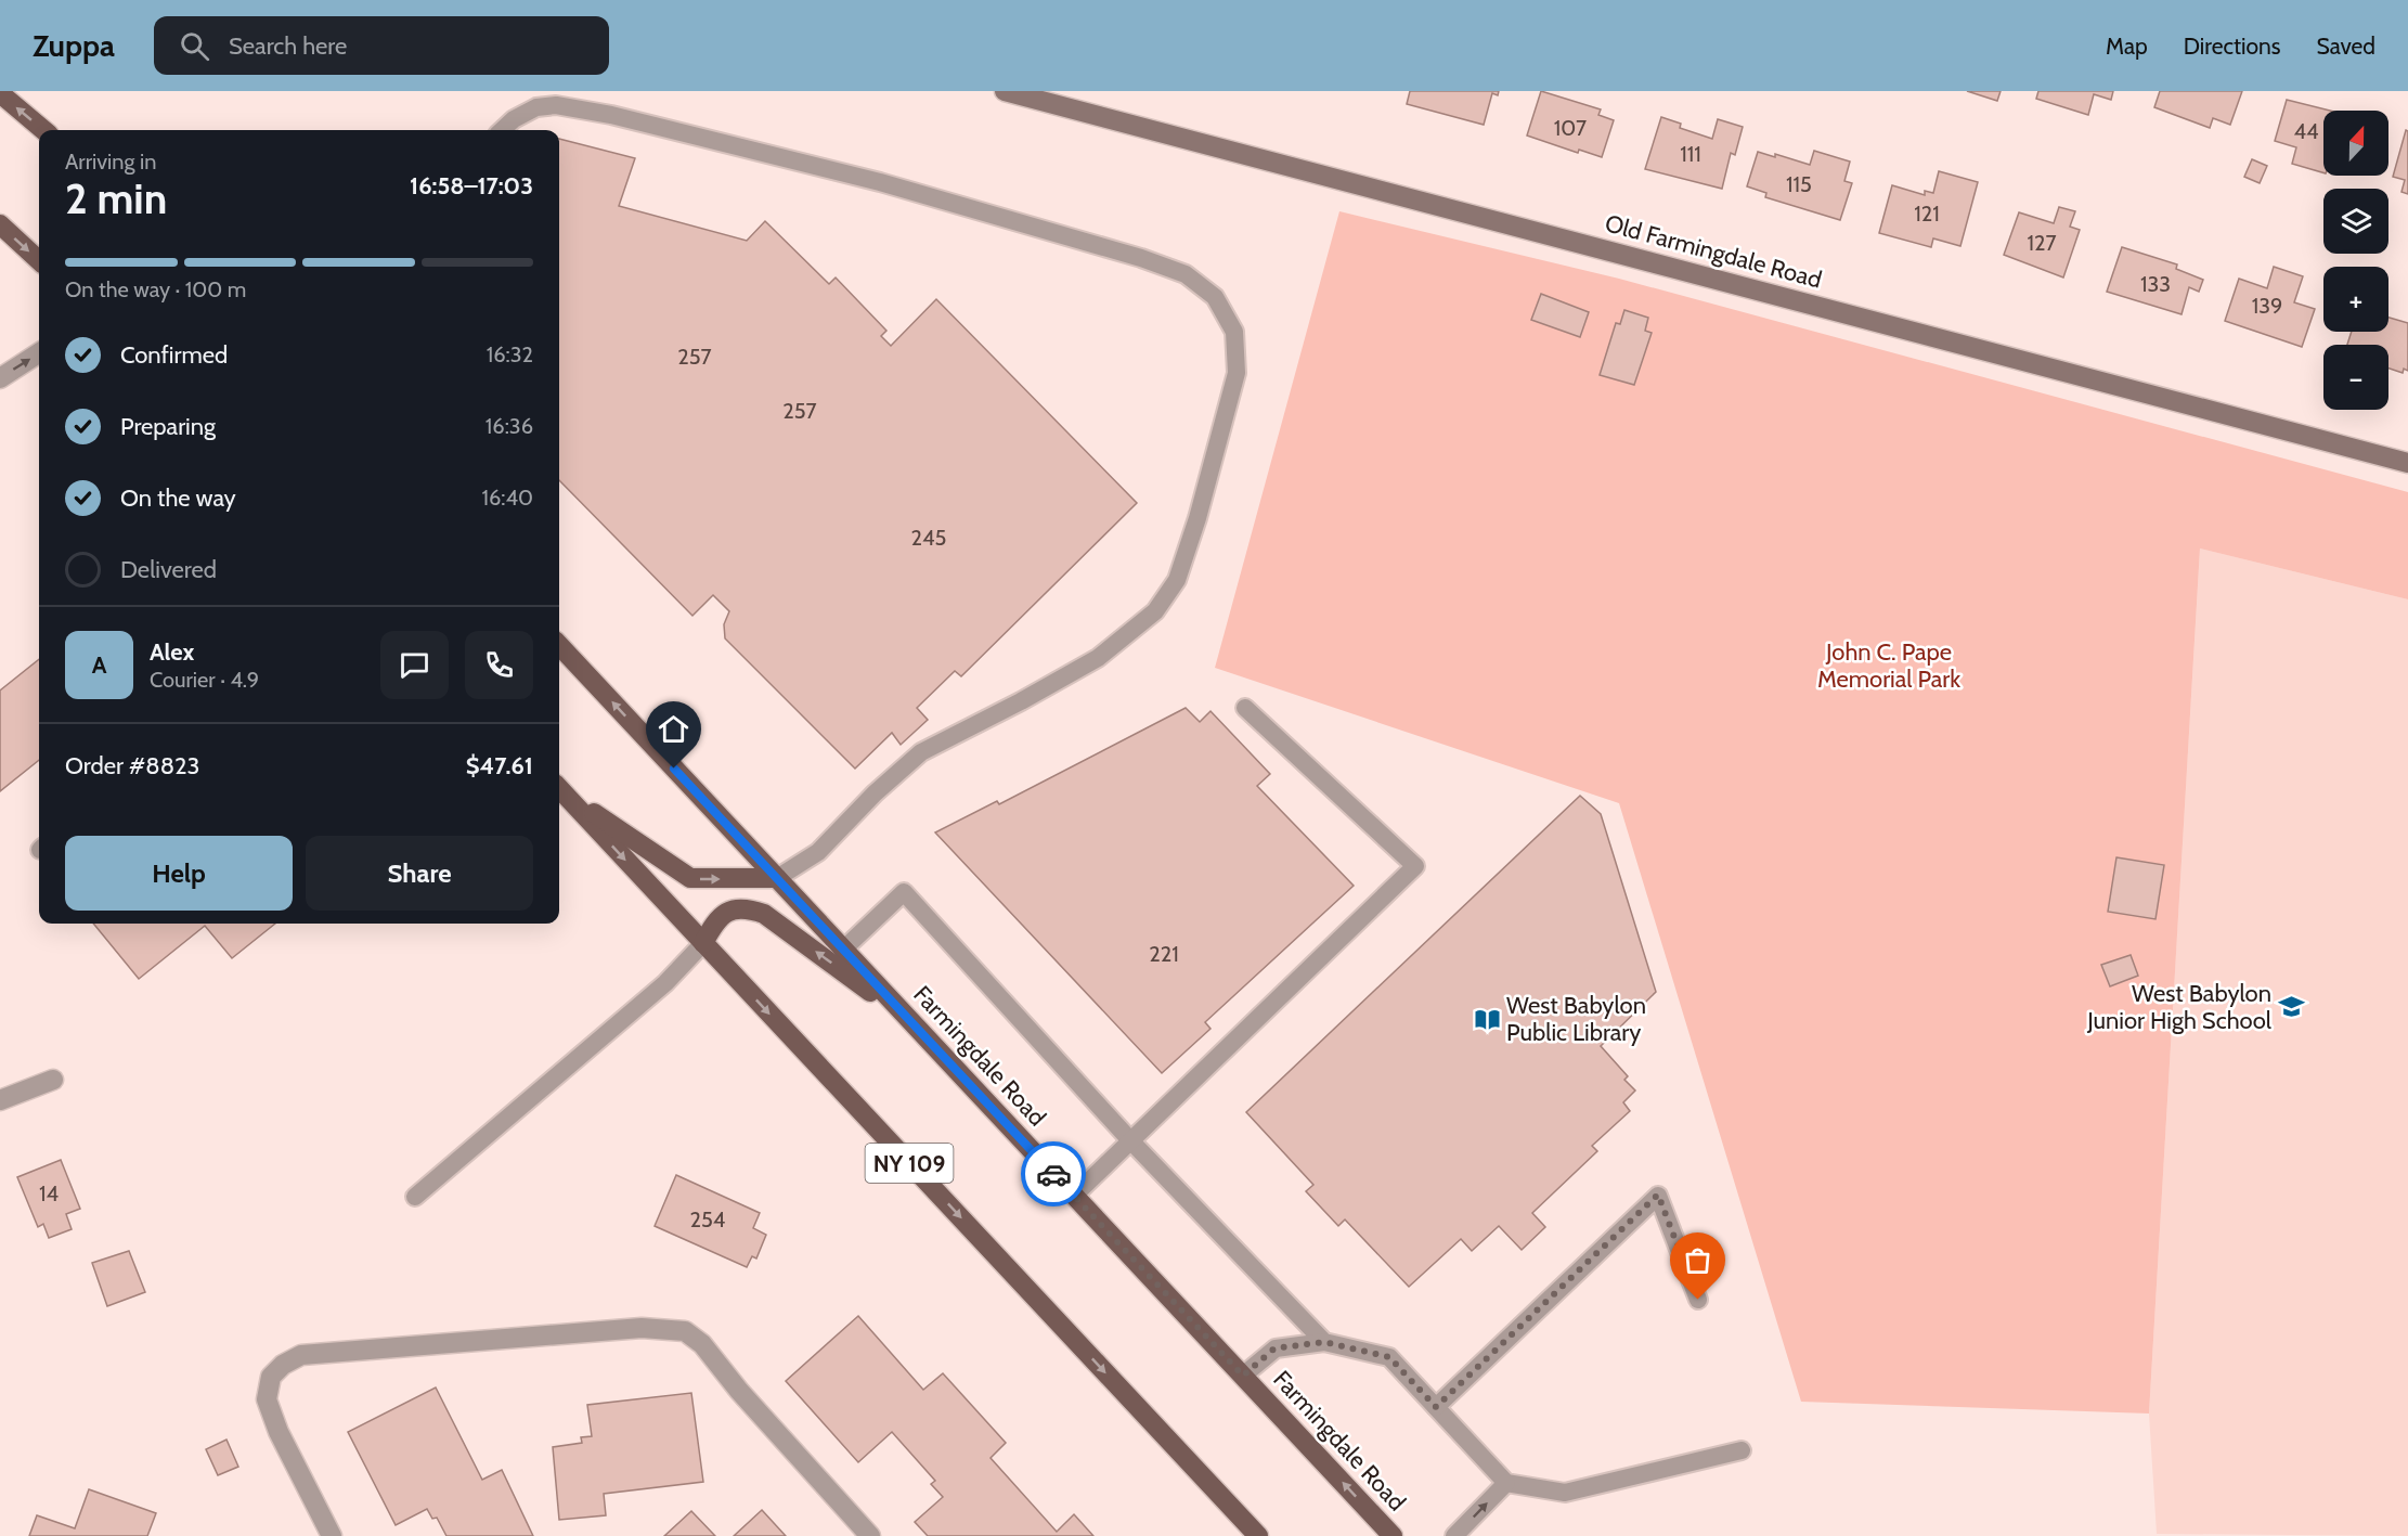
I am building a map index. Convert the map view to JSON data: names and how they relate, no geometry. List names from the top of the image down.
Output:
{
  "streets": {
    "main road": ["Farmingdale Road", "NY 109"],
    "street": ["Old Farmingdale Road"]
  },
  "parks": ["John C. Pape Memorial Park"],
  "places": {
    "school or university": ["West Babylon Junior High School"],
    "library": ["West Babylon Public Library"]
  },
  "house_numbers": [
    "107",
    "44",
    "111",
    "115",
    "121",
    "127",
    "133",
    "139",
    "257",
    "257",
    "245",
    "221",
    "14",
    "254"
  ],
  "north": "top",
  "page": {
    "header": "Zuppa",
    "search": "Search here",
    "nav": ["Map", "Directions", "Saved"],
    "map_buttons": ["+", "−"],
    "heading": ["2 min", "Arriving in", "16:58–17:03"],
    "panel": [
      "Alex",
      "Courier · 4.9",
      "Order #8823",
      "$47.61"
    ],
    "bar": "On the way · 100 m",
    "list": [
      ["Confirmed", "16:32"],
      ["Preparing", "16:36"],
      ["On the way", "16:40"],
      "Delivered"
    ],
    "round": "A",
    "buttons": ["Help", "Share"]
  }
}
